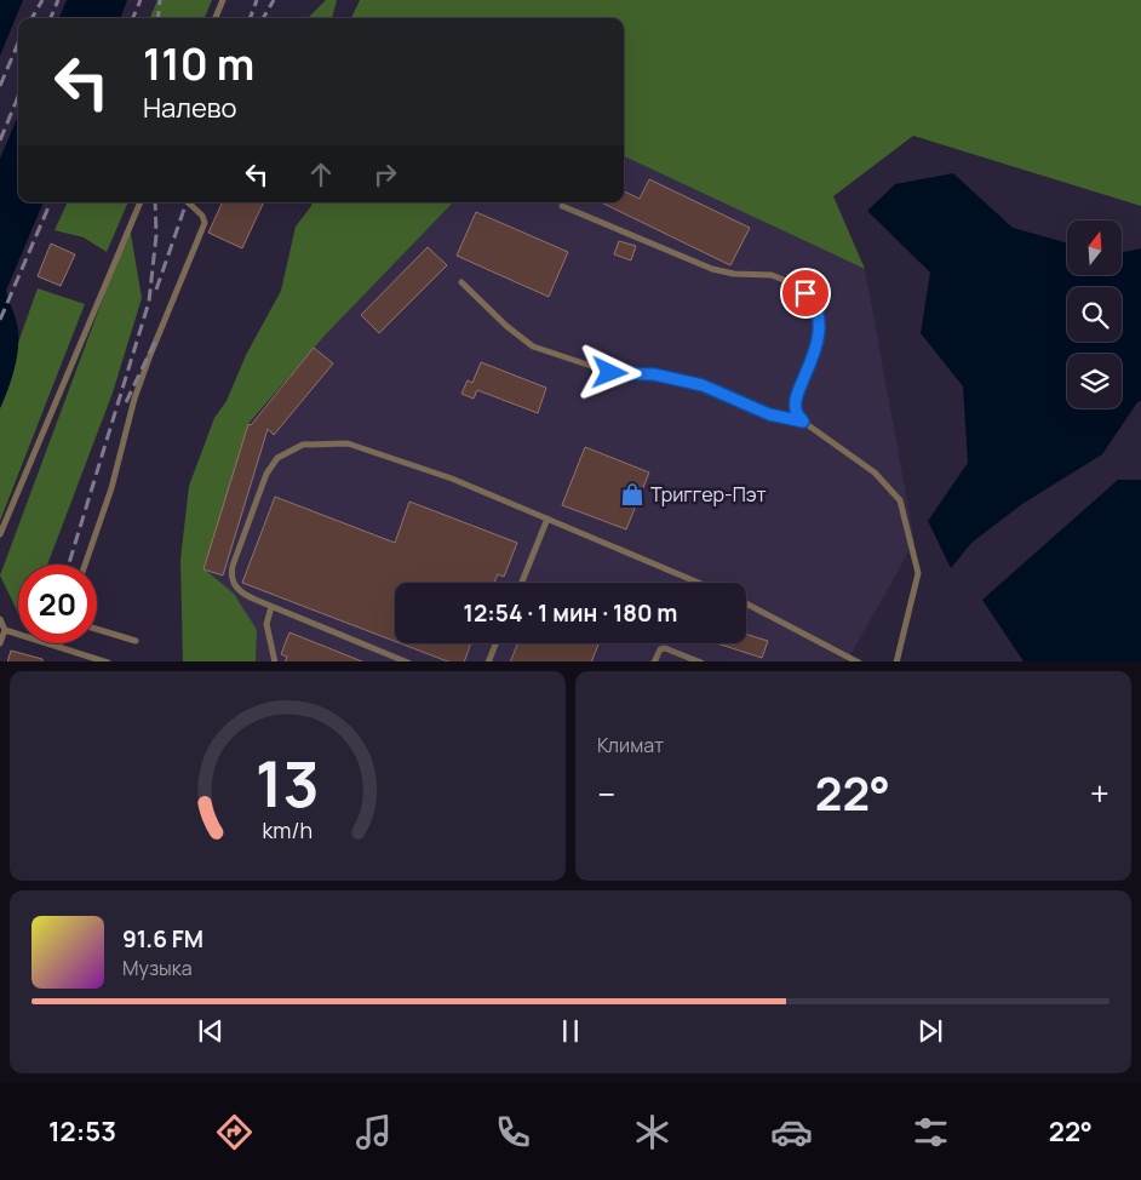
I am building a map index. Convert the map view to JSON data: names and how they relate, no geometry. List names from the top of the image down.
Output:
{
  "places": {
    "shop": ["Триггер-Пэт"]
  },
  "north": "top",
  "page": {
    "turn": ["110 m", "Налево"],
    "limit": "20",
    "trip": "12:54 · 1 мин · 180 m",
    "tile": "Климат",
    "heat": ["−", "22°", "+"],
    "song": ["91.6 FM", "Музыка"],
    "tabs": ["12:53", "22°"],
    "gauge": ["13", "km/h"]
  }
}
